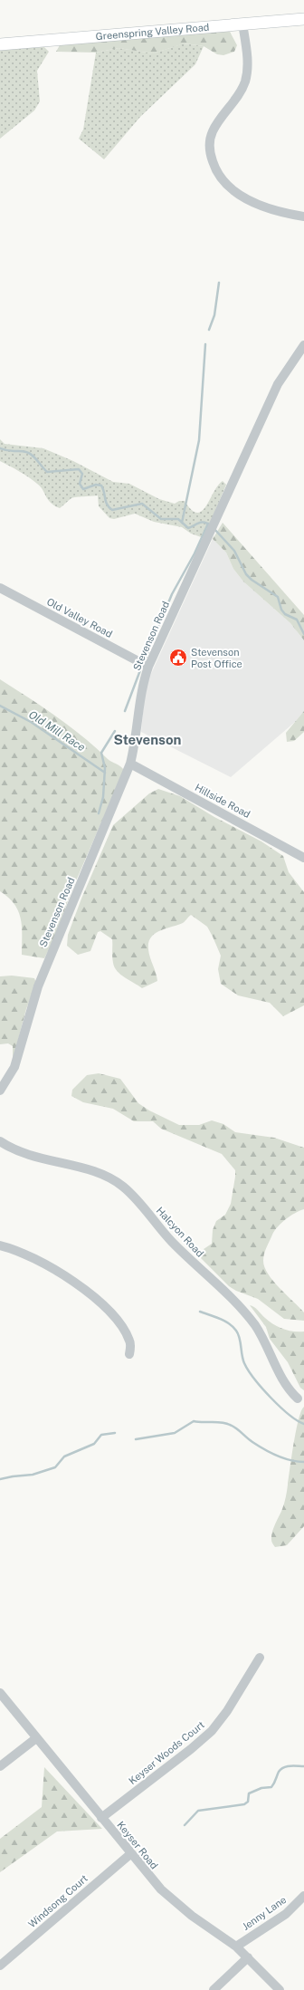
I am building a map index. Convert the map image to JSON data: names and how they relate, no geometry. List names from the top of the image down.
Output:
{
  "streets": {
    "main road": ["Greenspring Valley Road"],
    "street": [
      "Old Valley Road",
      "Stevenson Road",
      "Hillside Road",
      "Halcyon Road",
      "Keyser Woods Court",
      "Keyser Road",
      "Windsong Court",
      "Jenny Lane"
    ]
  },
  "crossings": [
    ["Old Valley Road", "Stevenson Road"],
    ["Stevenson Road", "Hillside Road"],
    ["Keyser Woods Court", "Keyser Road"],
    ["Keyser Road", "Windsong Court"],
    ["Keyser Road", "Jenny Lane"]
  ],
  "districts": ["Stevenson"],
  "water": ["Old Mill Race"],
  "places": {
    "public building": ["Stevenson Post Office"]
  }
}
